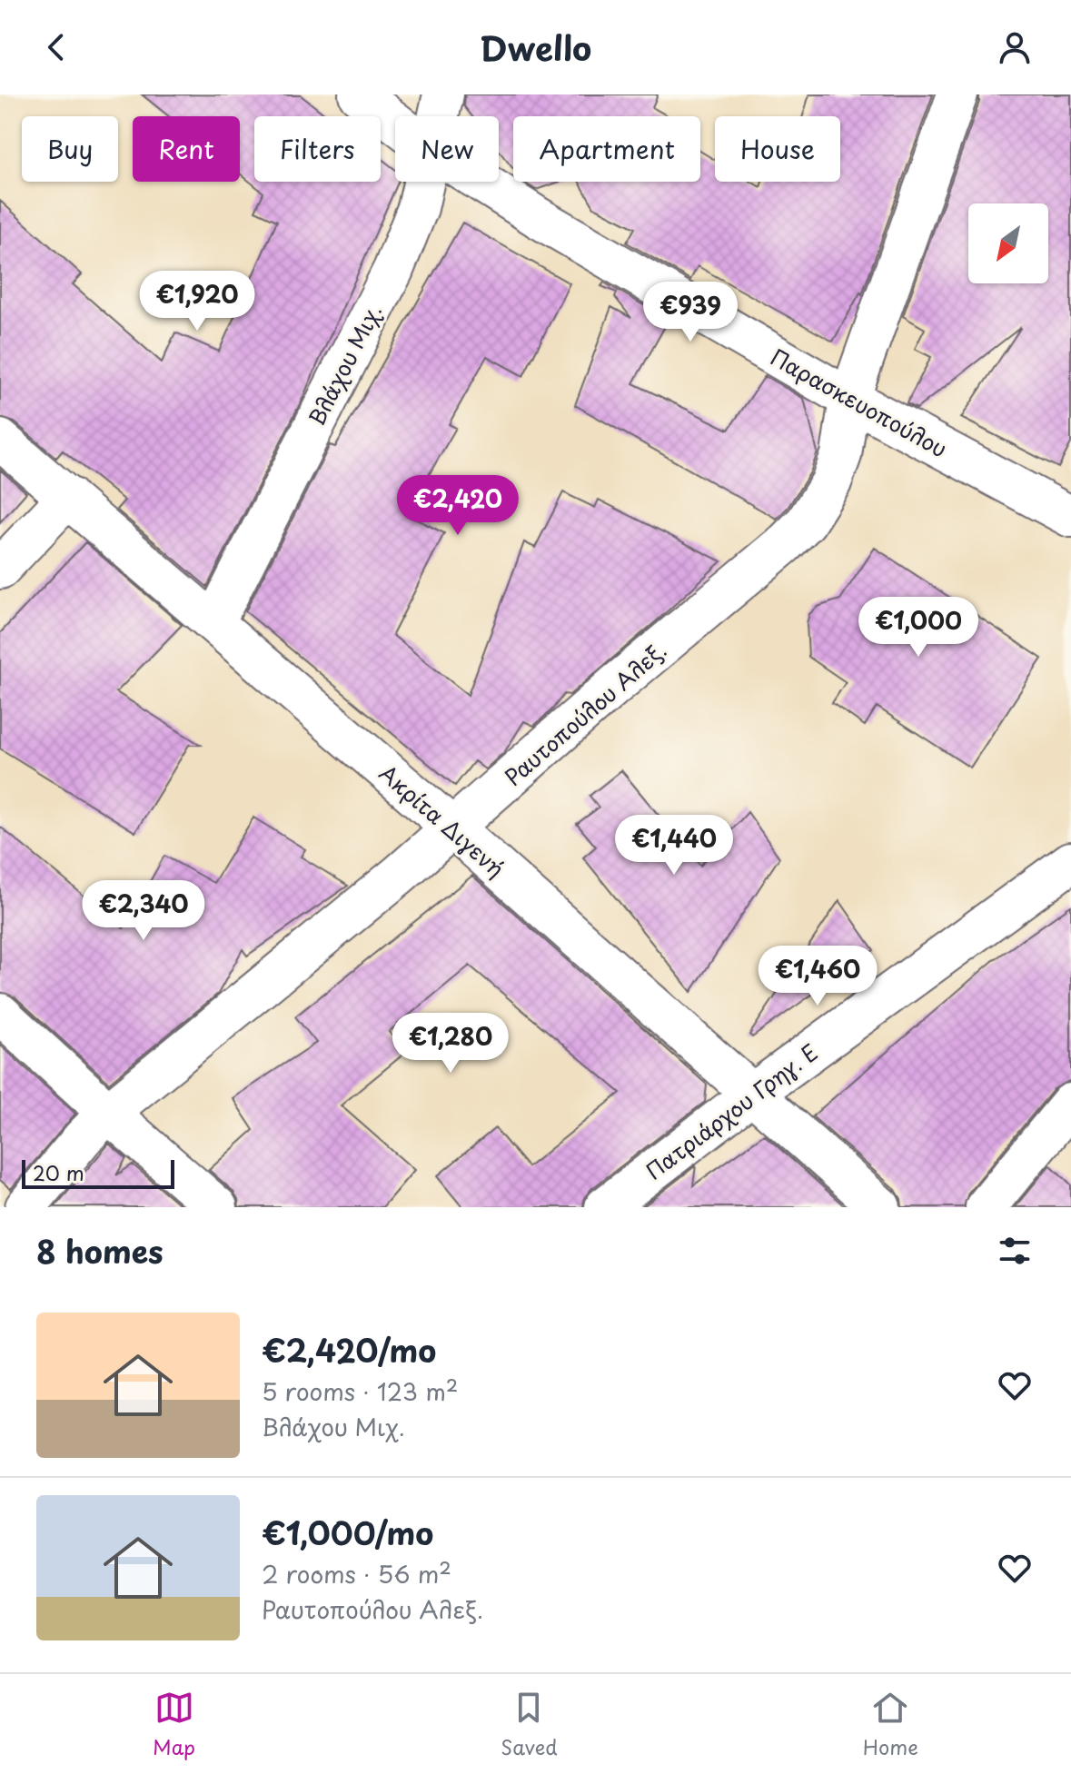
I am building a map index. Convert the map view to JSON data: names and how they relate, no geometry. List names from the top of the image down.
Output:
{
  "streets": {
    "street": [
      "Βλάχου Μιχ.",
      "Παρασκευοπούλου",
      "Ραυτοπούλου Αλεξ.",
      "Ακρίτα Διγενή",
      "Πατριάρχου Γρηγ. Ε"
    ]
  },
  "crossings": [
    ["Βλάχου Μιχ.", "Ακρίτα Διγενή"],
    ["Παρασκευοπούλου", "Ραυτοπούλου Αλεξ."],
    ["Ραυτοπούλου Αλεξ.", "Ακρίτα Διγενή"],
    ["Ακρίτα Διγενή", "Πατριάρχου Γρηγ. Ε"]
  ],
  "scale_bar": "20 m",
  "north": "bottom left",
  "page": {
    "header": "Dwello",
    "chip": [
      "Buy",
      "Rent",
      "Filters",
      "New",
      "Apartment",
      "House"
    ],
    "price": [
      "€1,920",
      "€939",
      "€2,420",
      "€1,000",
      "€1,440",
      "€2,340",
      "€1,460",
      "€1,280"
    ],
    "scale": "20 m",
    "heading": "8 homes",
    "list": [
      {
        "name": "€2,420/mo",
        "note": "5 rooms · 123 m² · Βλάχου Μιχ."
      },
      {
        "name": "€1,000/mo",
        "note": "2 rooms · 56 m² · Ραυτοπούλου Αλεξ."
      }
    ],
    "tabs": ["Map", "Saved", "Home"]
  }
}
